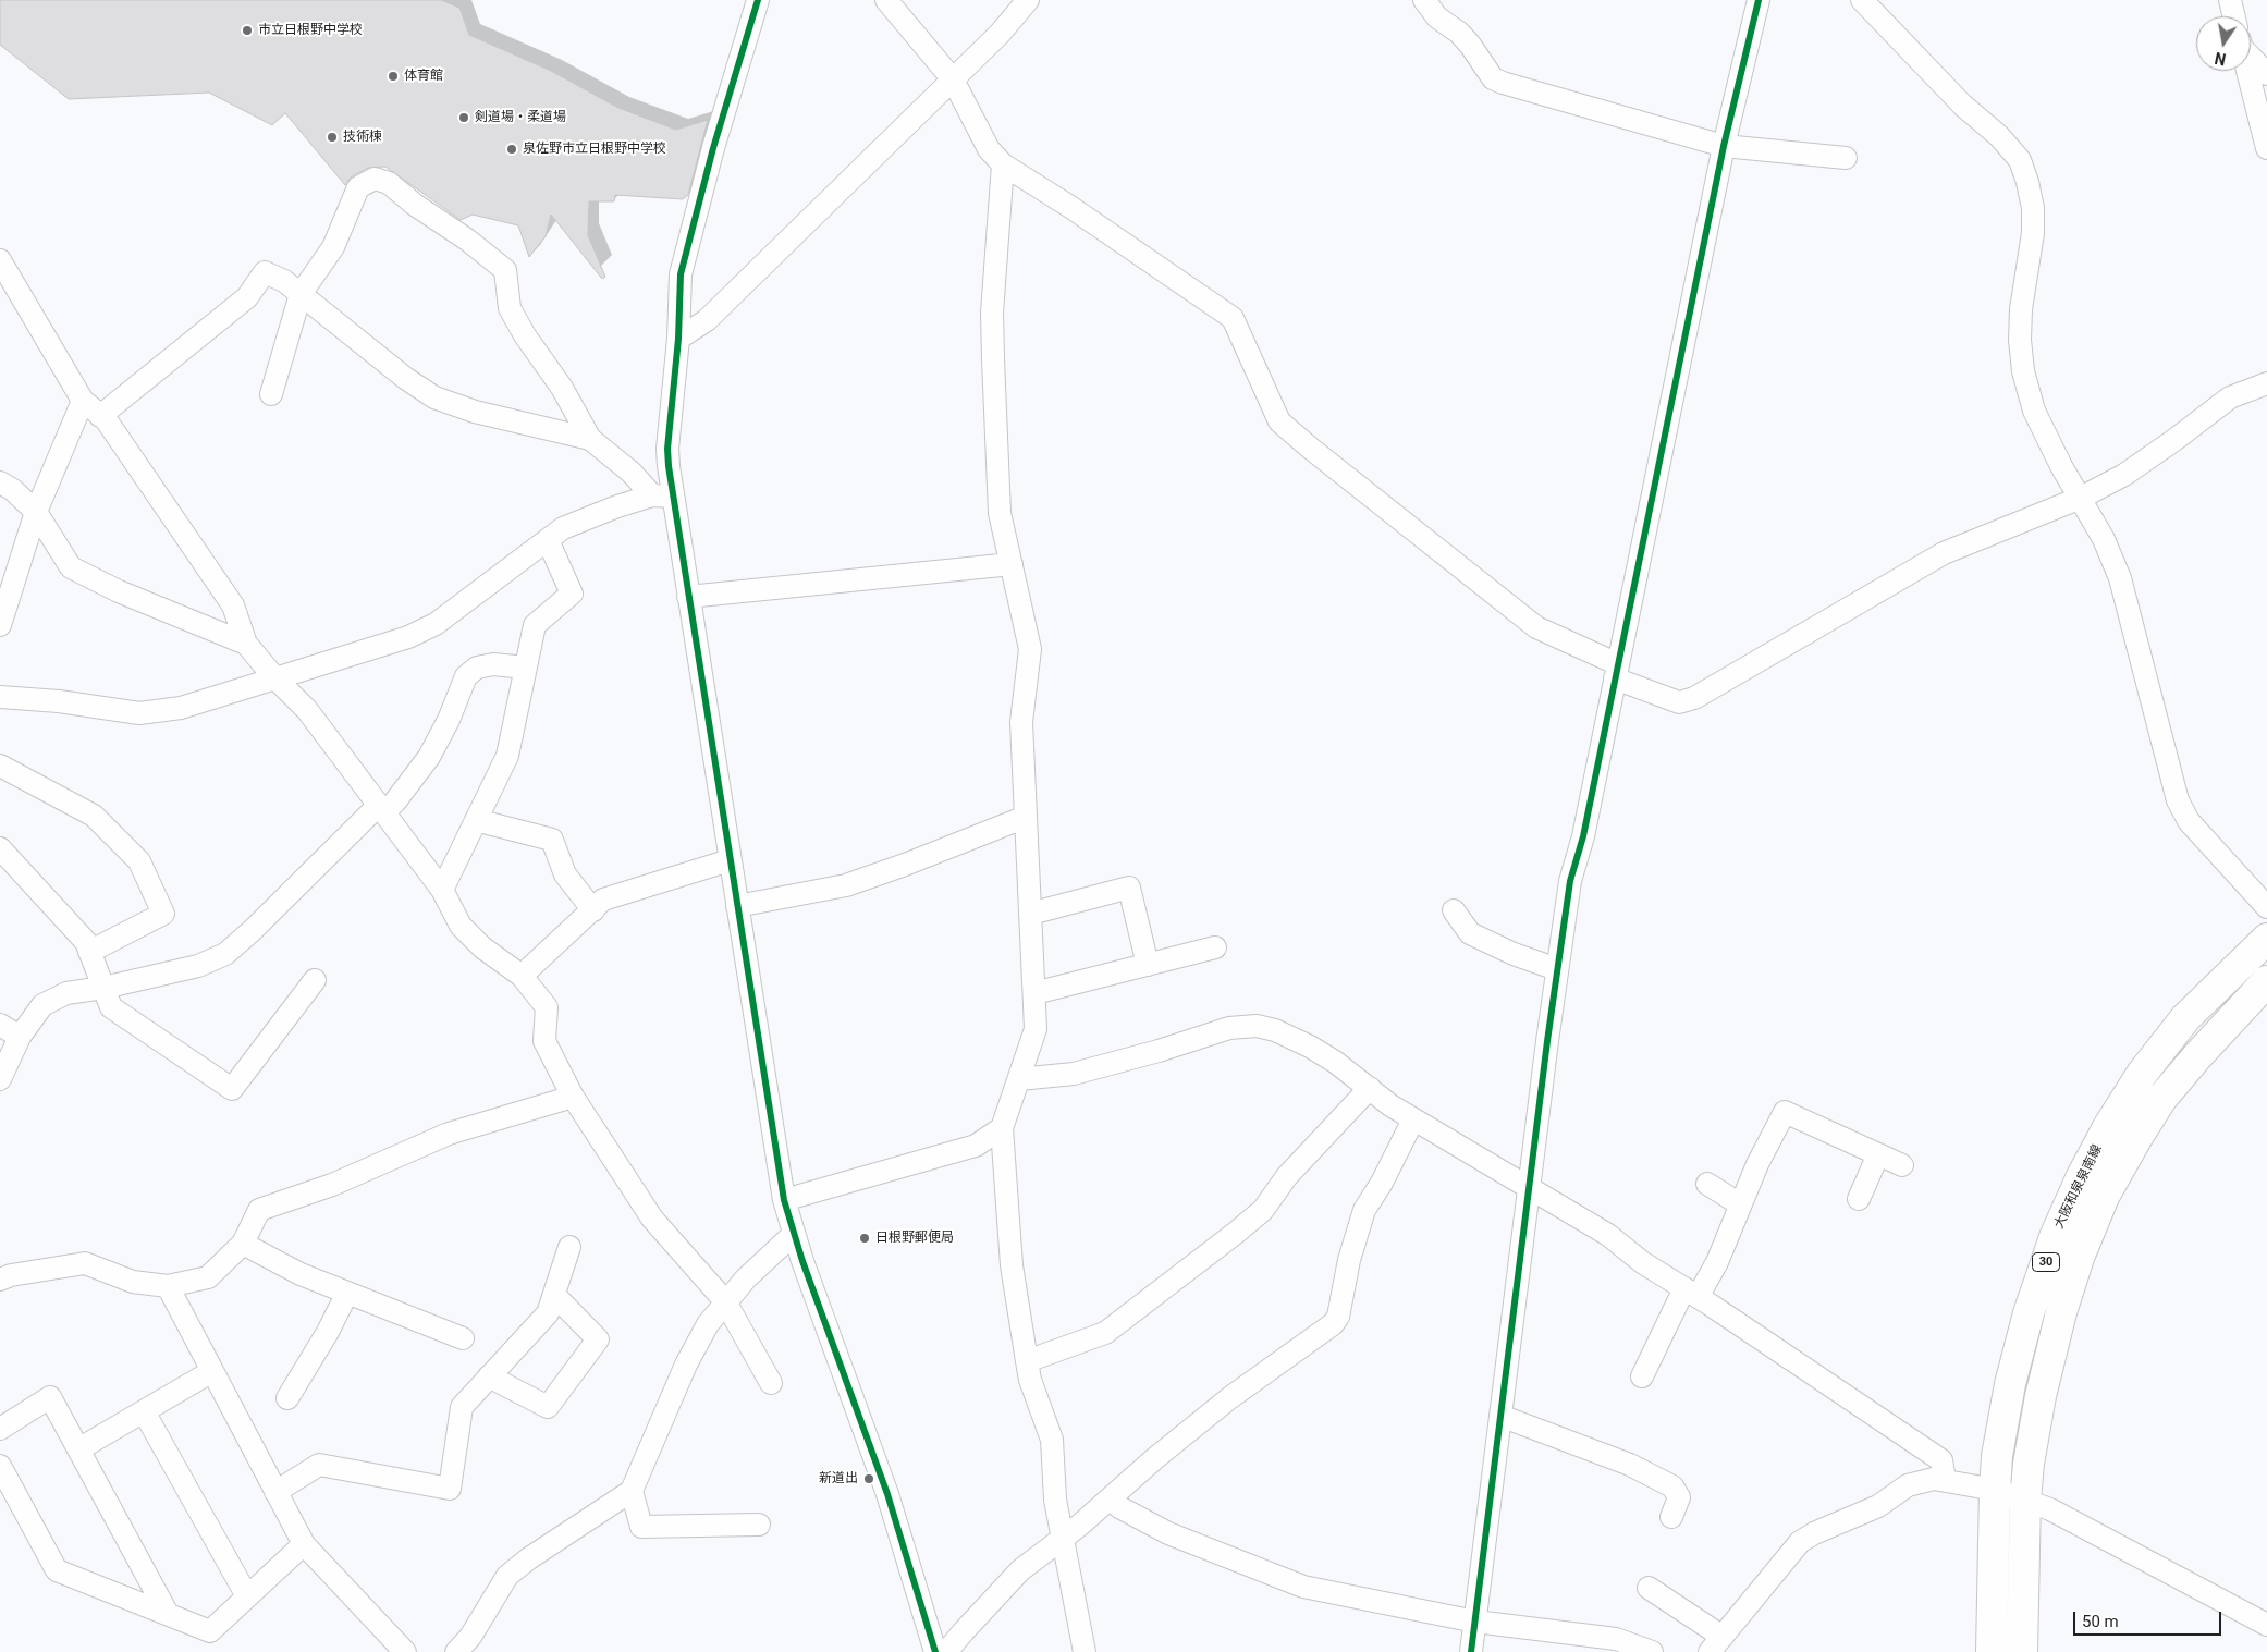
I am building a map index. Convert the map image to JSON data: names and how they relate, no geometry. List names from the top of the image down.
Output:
{
  "streets": {
    "main road": ["大阪和泉泉南線", "30"]
  },
  "places": [
    "市立日根野中学校",
    "体育館",
    "剣道場・柔道場",
    "技術棟",
    "泉佐野市立日根野中学校",
    "日根野郵便局",
    "新道出"
  ],
  "scale_bar": "50 m",
  "north": "bottom"
}
